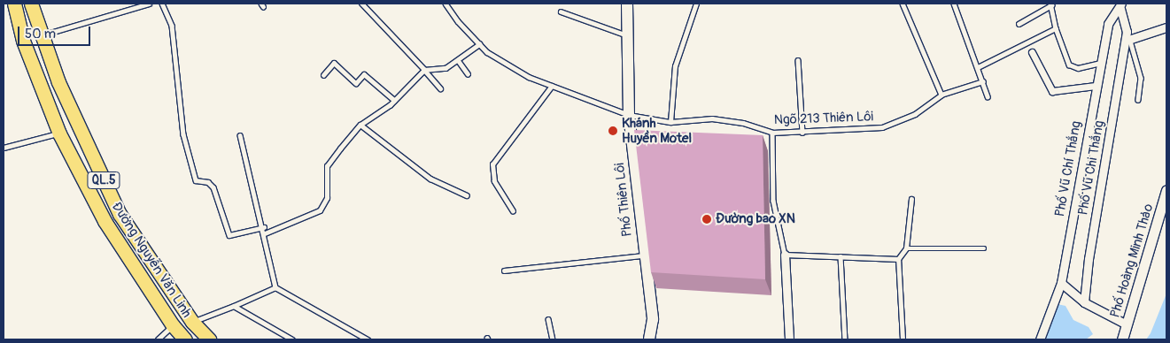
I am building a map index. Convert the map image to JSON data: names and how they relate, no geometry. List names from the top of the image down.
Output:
{
  "streets": {
    "highway": ["QL.5", "Đường Nguyễn Văn Linh"],
    "main road": ["Phố Thiên Lôi"],
    "street": ["Phố Vũ Chi Thắng", "Phố Vũ Chí Thắng", "Phố Hoàng Minh Thảo"],
    "lane": ["Ngõ 213 Thiên Lôi"]
  },
  "crossings": [
    ["Ngõ 213 Thiên Lôi", "Phố Thiên Lôi"],
    ["Phố Vũ Chi Thắng", "Phố Vũ Chí Thắng"]
  ],
  "places": ["Khánh Huyền Motel", "Đường bao XN"],
  "scale_bar": "50 m"
}
